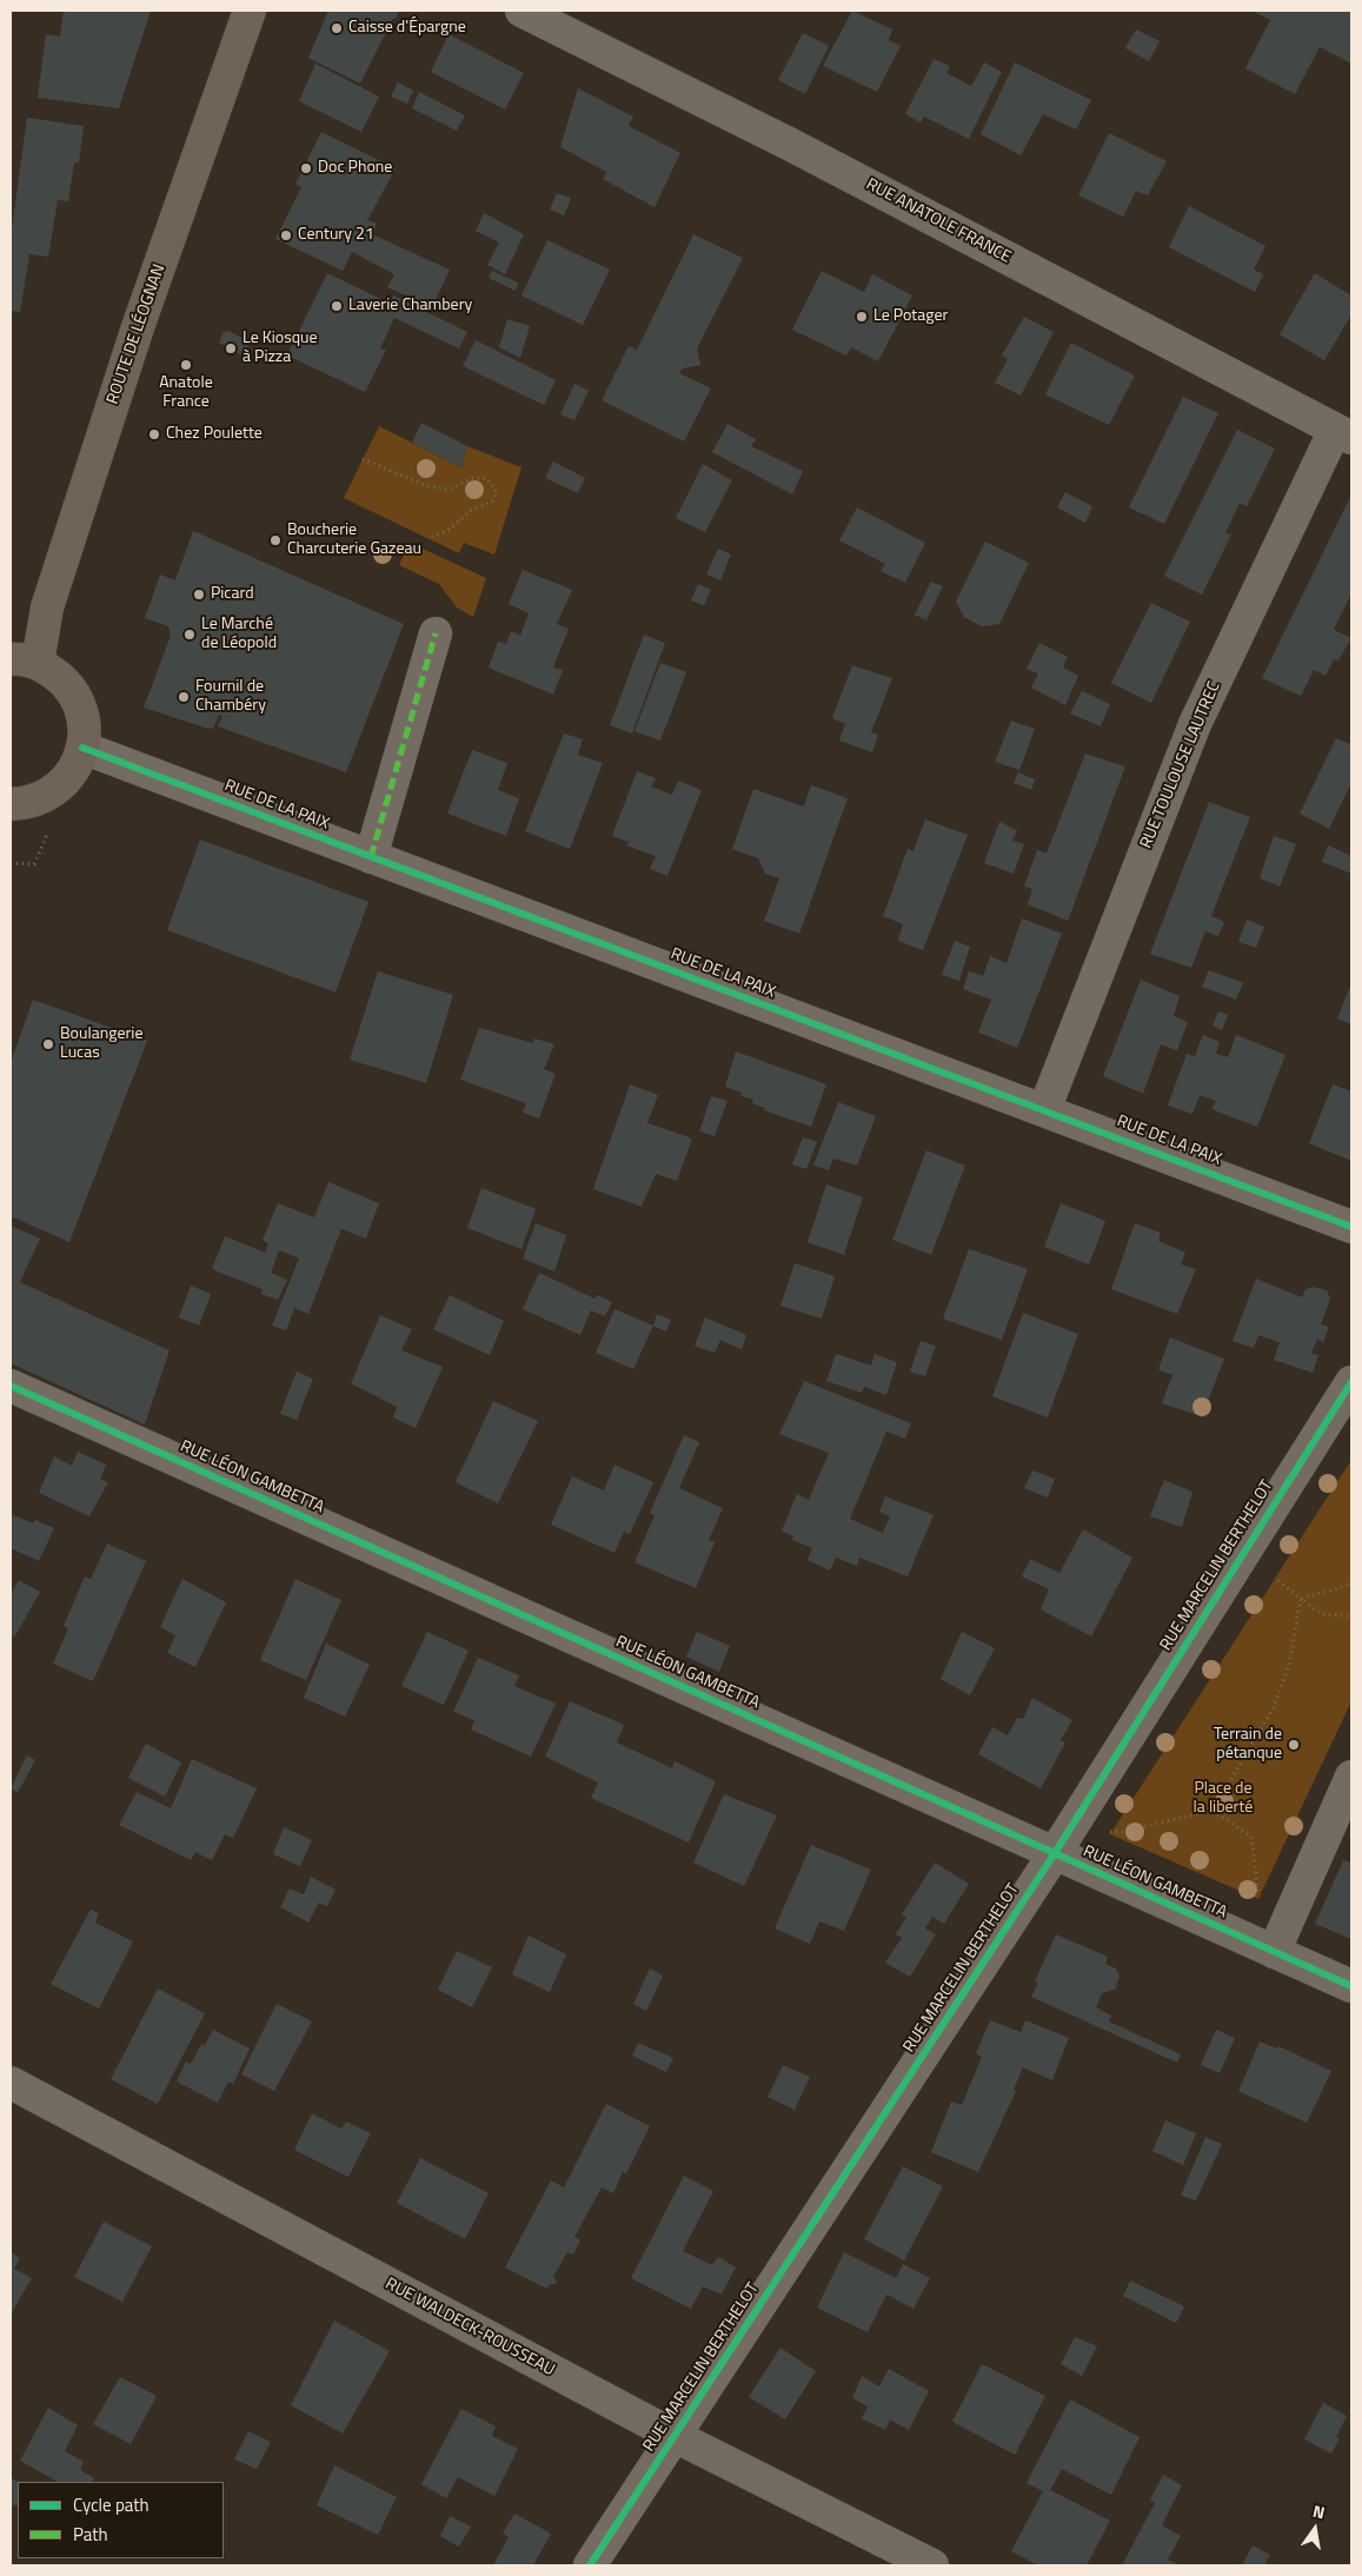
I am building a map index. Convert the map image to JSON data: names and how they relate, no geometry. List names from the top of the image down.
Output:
{
  "streets": {
    "main road": ["ROUTE DE LÉOGNAN"],
    "street": [
      "RUE ANATOLE FRANCE",
      "RUE TOULOUSE LAUTREC",
      "RUE DE LA PAIX",
      "RUE LÉON GAMBETTA",
      "RUE MARCELIN BERTHELOT",
      "RUE WALDECK-ROUSSEAU"
    ]
  },
  "crossings": [
    ["RUE ANATOLE FRANCE", "RUE TOULOUSE LAUTREC"],
    ["RUE TOULOUSE LAUTREC", "RUE DE LA PAIX"],
    ["RUE LÉON GAMBETTA", "RUE MARCELIN BERTHELOT"],
    ["RUE MARCELIN BERTHELOT", "RUE WALDECK-ROUSSEAU"]
  ],
  "parks": ["Place de la liberté"],
  "places": [
    "Caisse d'Épargne",
    "Doc Phone",
    "Century 21",
    "Laverie Chambery",
    "Le Potager",
    "Le Kiosque à Pizza",
    "Anatole France",
    "Chez Poulette",
    "Boucherie Charcuterie Gazeau",
    "Picard",
    "Le Marché de Léopold",
    "Fournil de Chambéry",
    "Boulangerie Lucas",
    "Terrain de pétanque"
  ],
  "legend": ["Cycle path", "Path"],
  "north": "top"
}
